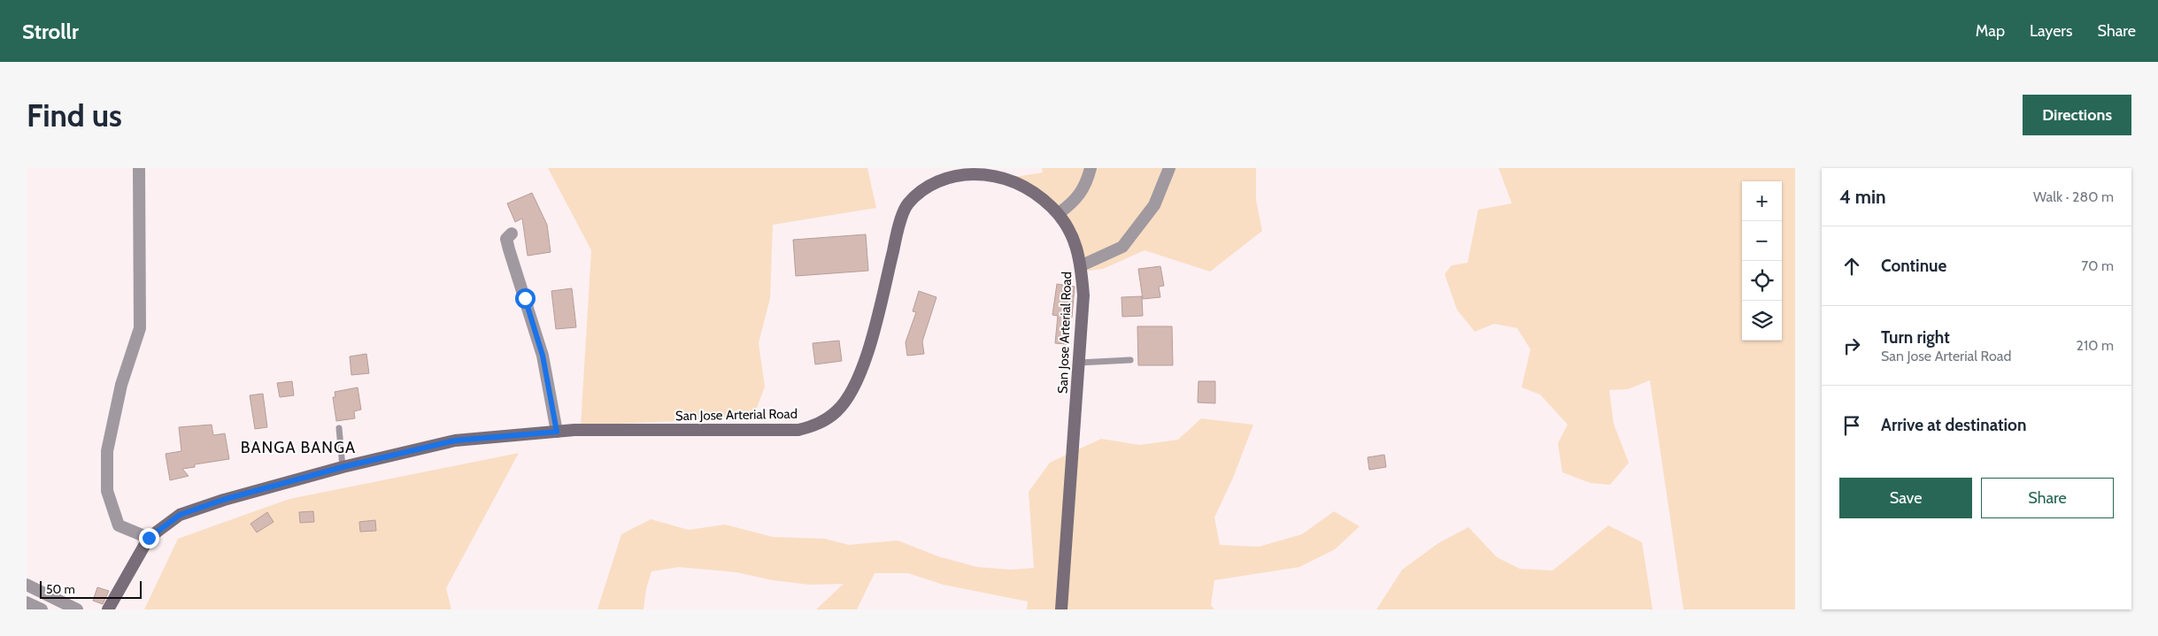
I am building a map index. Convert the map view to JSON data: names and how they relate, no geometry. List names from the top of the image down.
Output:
{
  "streets": {
    "main road": ["San Jose Arterial Road"]
  },
  "districts": ["BANGA BANGA"],
  "scale_bar": "50 m",
  "page": {
    "header": "Strollr",
    "nav": ["Map", "Layers", "Share"],
    "buttons": [
      "Directions",
      ["Save", "Share"]
    ],
    "title": "Find us",
    "heading": ["4 min", "Walk · 280 m"],
    "map_buttons": ["+", "−"],
    "list": [
      ["Continue", "70 m"],
      ["Turn right", "San Jose Arterial Road", "210 m"],
      "Arrive at destination"
    ],
    "scale": "50 m"
  }
}
